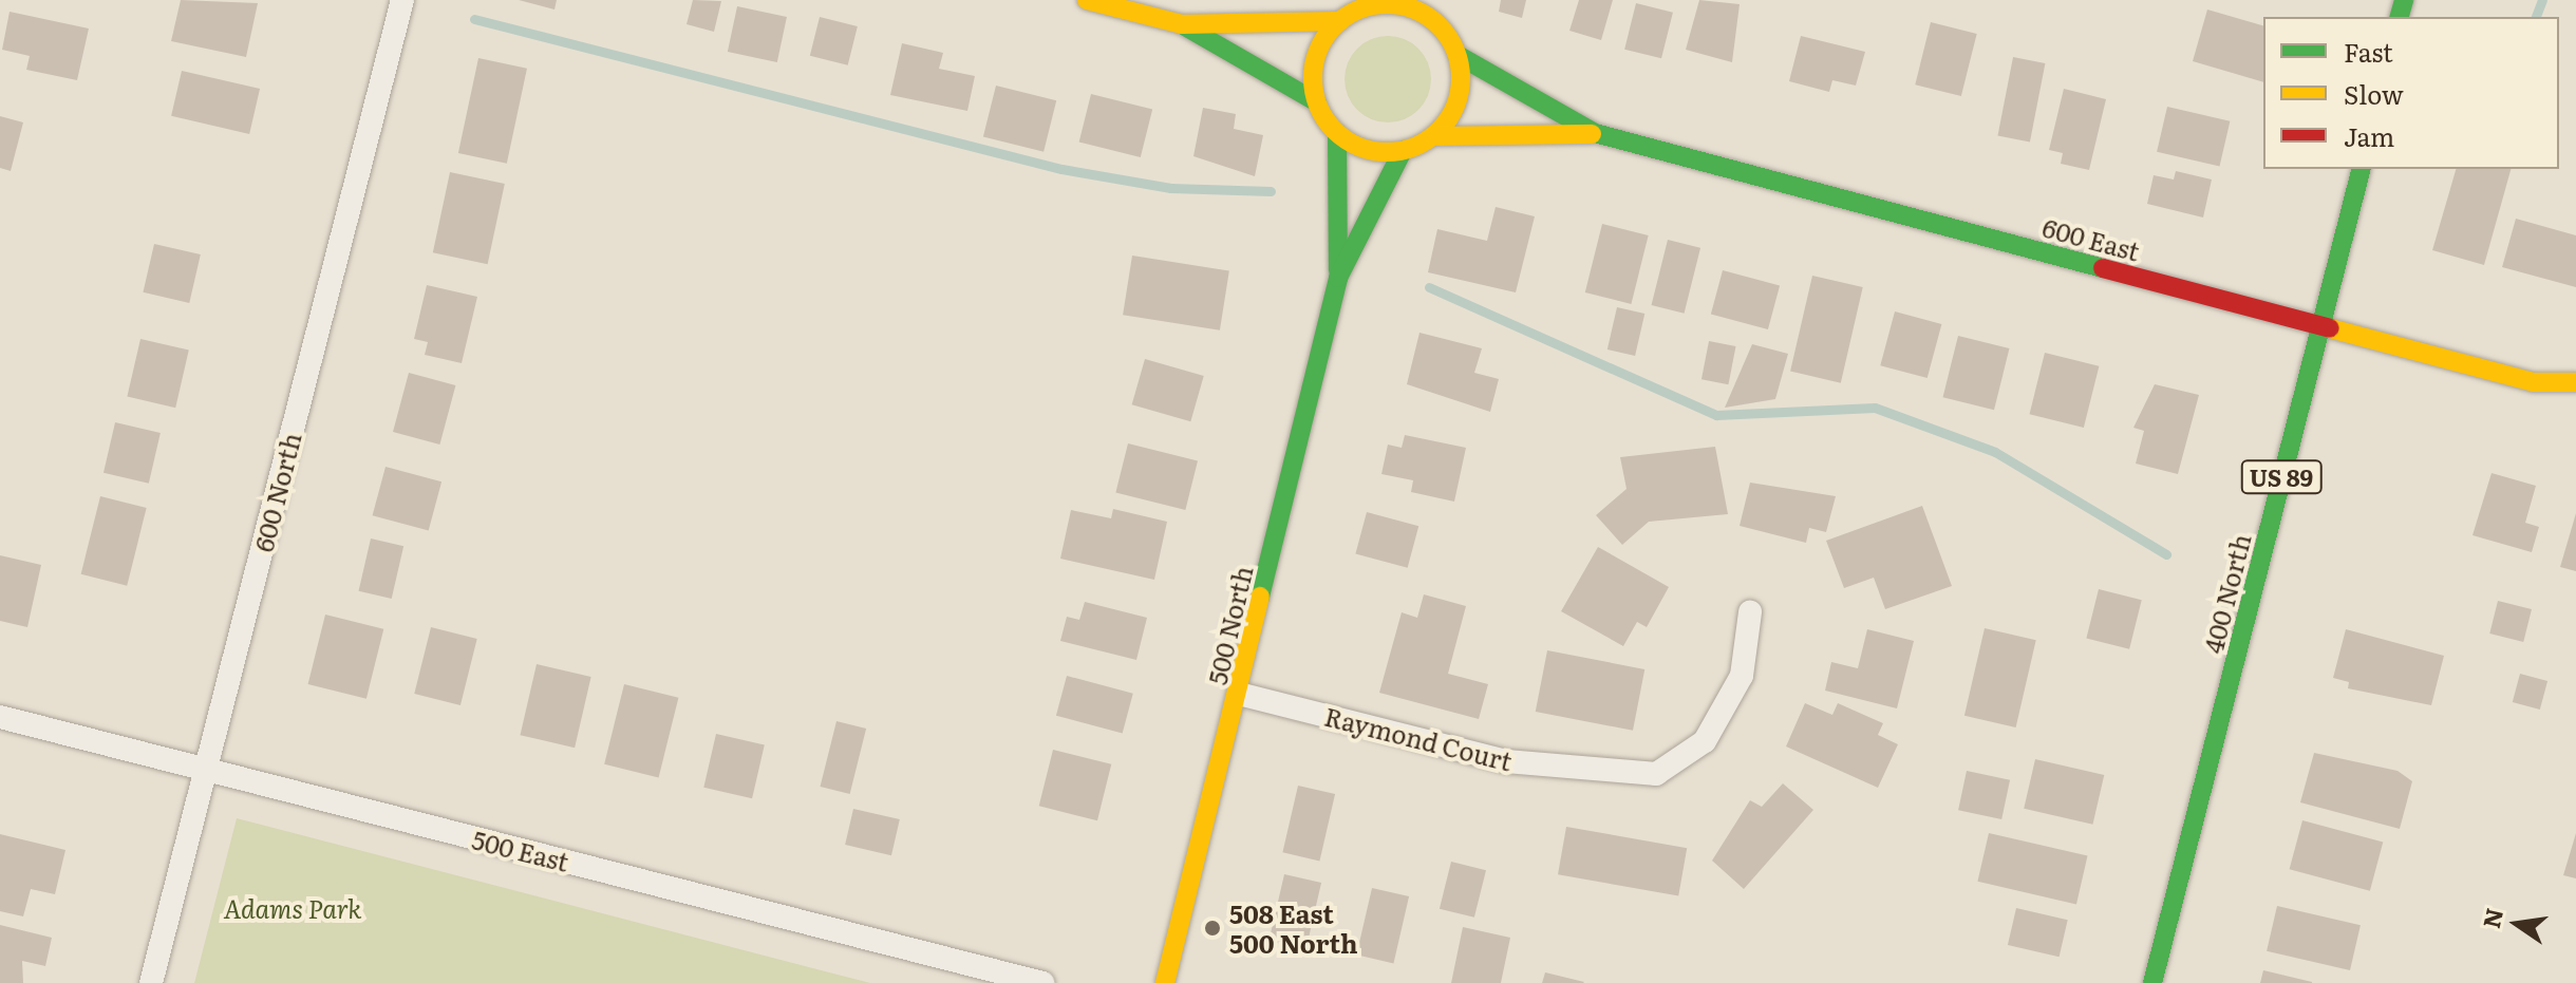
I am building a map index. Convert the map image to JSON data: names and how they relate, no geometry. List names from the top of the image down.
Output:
{
  "streets": {
    "main road": [
      "600 East",
      "US 89",
      "400 North",
      "500 North"
    ],
    "street": ["600 North", "Raymond Court", "500 East"]
  },
  "crossings": [
    ["600 East", "400 North"],
    ["600 East", "500 North"],
    ["600 North", "500 East"],
    ["500 North", "Raymond Court"]
  ],
  "parks": ["Adams Park"],
  "places": ["508 East 500 North"],
  "legend": ["Fast", "Slow", "Jam"],
  "north": "left"
}
